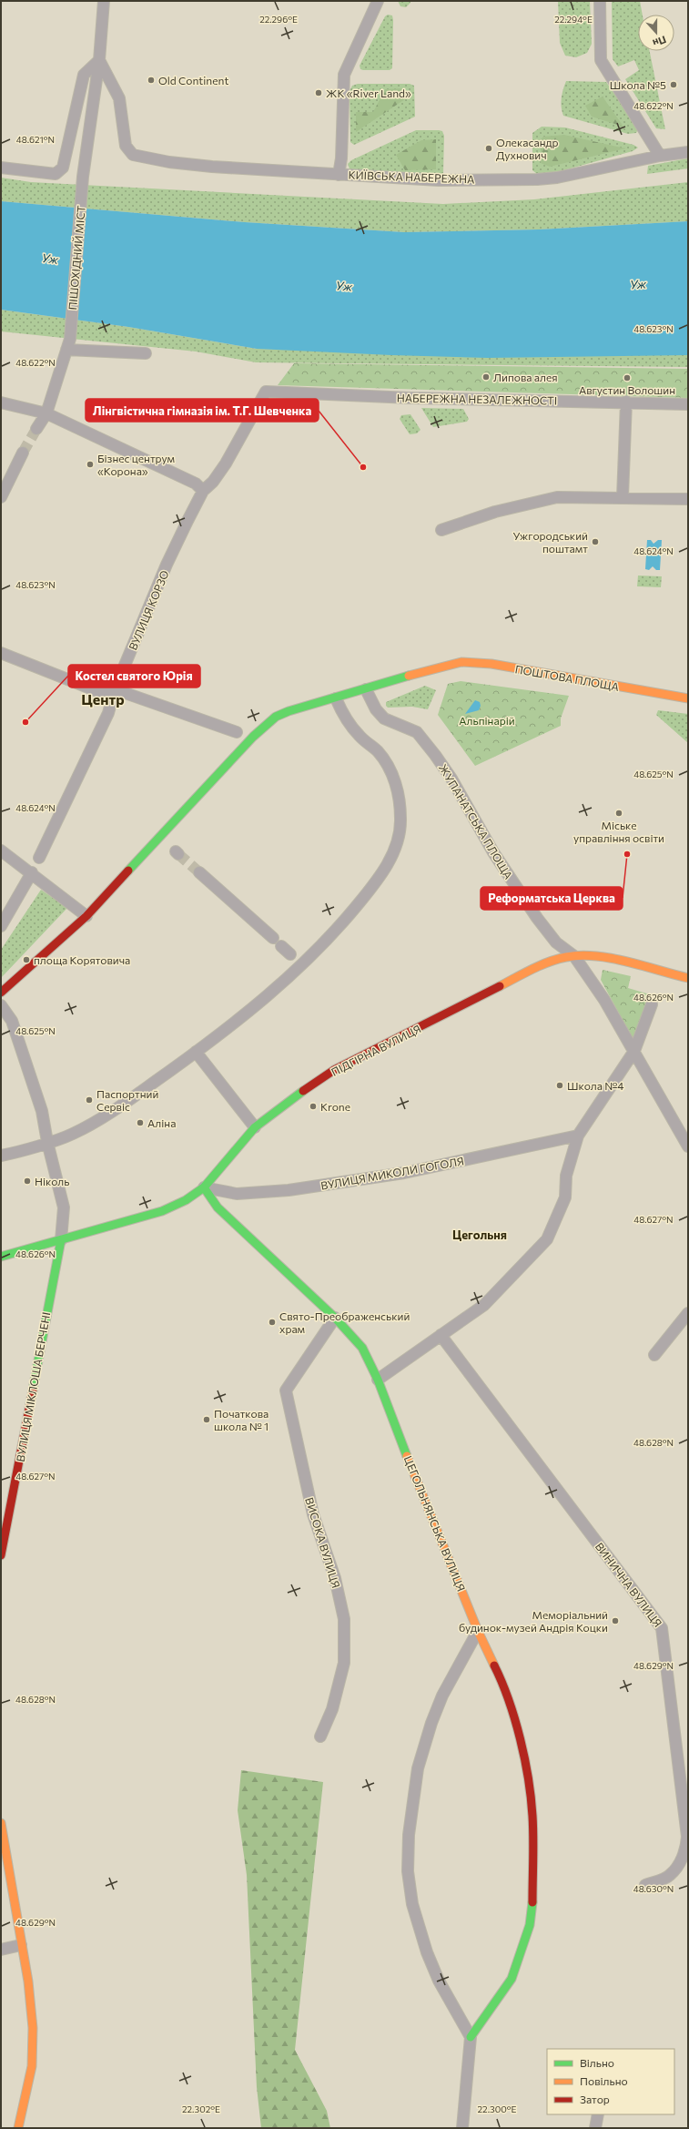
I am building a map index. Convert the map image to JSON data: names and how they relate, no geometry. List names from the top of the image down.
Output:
{
  "streets": {
    "street": [
      "КИЇВСЬКА НАБЕРЕЖНА",
      "ПІШОХІДНИЙ МІСТ",
      "НАБЕРЕЖНА НЕЗАЛЕЖНОСТІ",
      "ВУЛИЦЯ КОРЗО",
      "ПОШТОВА ПЛОЩА",
      "ЖУПАНАТСЬКА ПЛОЩА",
      "ПІДГІРНА ВУЛИЦЯ",
      "ВУЛИЦЯ МИКОЛИ ГОГОЛЯ",
      "ВУЛИЦЯ МІКЛОША БЕРЧЕНІ",
      "ЦЕГОЛЬНЯНСЬКА ВУЛИЦЯ",
      "ВИСОКА ВУЛИЦЯ",
      "ВИНИЧНА ВУЛИЦЯ"
    ]
  },
  "crossings": [
    ["КИЇВСЬКА НАБЕРЕЖНА", "ПІШОХІДНИЙ МІСТ"],
    ["НАБЕРЕЖНА НЕЗАЛЕЖНОСТІ", "ВУЛИЦЯ КОРЗО"],
    ["ПОШТОВА ПЛОЩА", "ЖУПАНАТСЬКА ПЛОЩА"],
    ["ЖУПАНАТСЬКА ПЛОЩА", "ПІДГІРНА ВУЛИЦЯ"],
    ["ПІДГІРНА ВУЛИЦЯ", "ВУЛИЦЯ МИКОЛИ ГОГОЛЯ"],
    ["ПІДГІРНА ВУЛИЦЯ", "ВУЛИЦЯ МІКЛОША БЕРЧЕНІ"],
    ["ПІДГІРНА ВУЛИЦЯ", "ЦЕГОЛЬНЯНСЬКА ВУЛИЦЯ"],
    ["ВУЛИЦЯ МИКОЛИ ГОГОЛЯ", "ЦЕГОЛЬНЯНСЬКА ВУЛИЦЯ"],
    ["ЦЕГОЛЬНЯНСЬКА ВУЛИЦЯ", "ВИСОКА ВУЛИЦЯ"]
  ],
  "districts": ["Центр", "Цегольня"],
  "water": ["Уж"],
  "parks": ["Альпінарій"],
  "places": [
    "Old Continent",
    "Школа №5",
    "ЖК «River Land»",
    "Олекасандр Духнович",
    "Липова алея",
    "Августин Волошин",
    "Бізнес центрум «Корона»",
    "Лінгвістична гімназія ім. Т.Г. Шевченка",
    "Ужгородський поштамт",
    "Костел святого Юрія",
    "Міське управління освіти",
    "Реформатська Церква",
    "площа Корятовича",
    "Школа №4",
    "Паспортний Сервіс",
    "Krone",
    "Аліна",
    "Ніколь",
    "Свято-Преображенський храм",
    "Початкова школа № 1",
    "Меморіальний будинок-музей Андрія Коцки"
  ],
  "legend": ["Вільно", "Повільно", "Затор"],
  "north": "bottom",
  "coordinates": [
    "22.296°E",
    "22.294°E",
    "48.622°N",
    "48.621°N",
    "48.623°N",
    "48.624°N",
    "48.625°N",
    "48.626°N",
    "48.627°N",
    "48.628°N",
    "48.629°N",
    "48.630°N",
    "22.302°E",
    "22.300°E"
  ]
}
